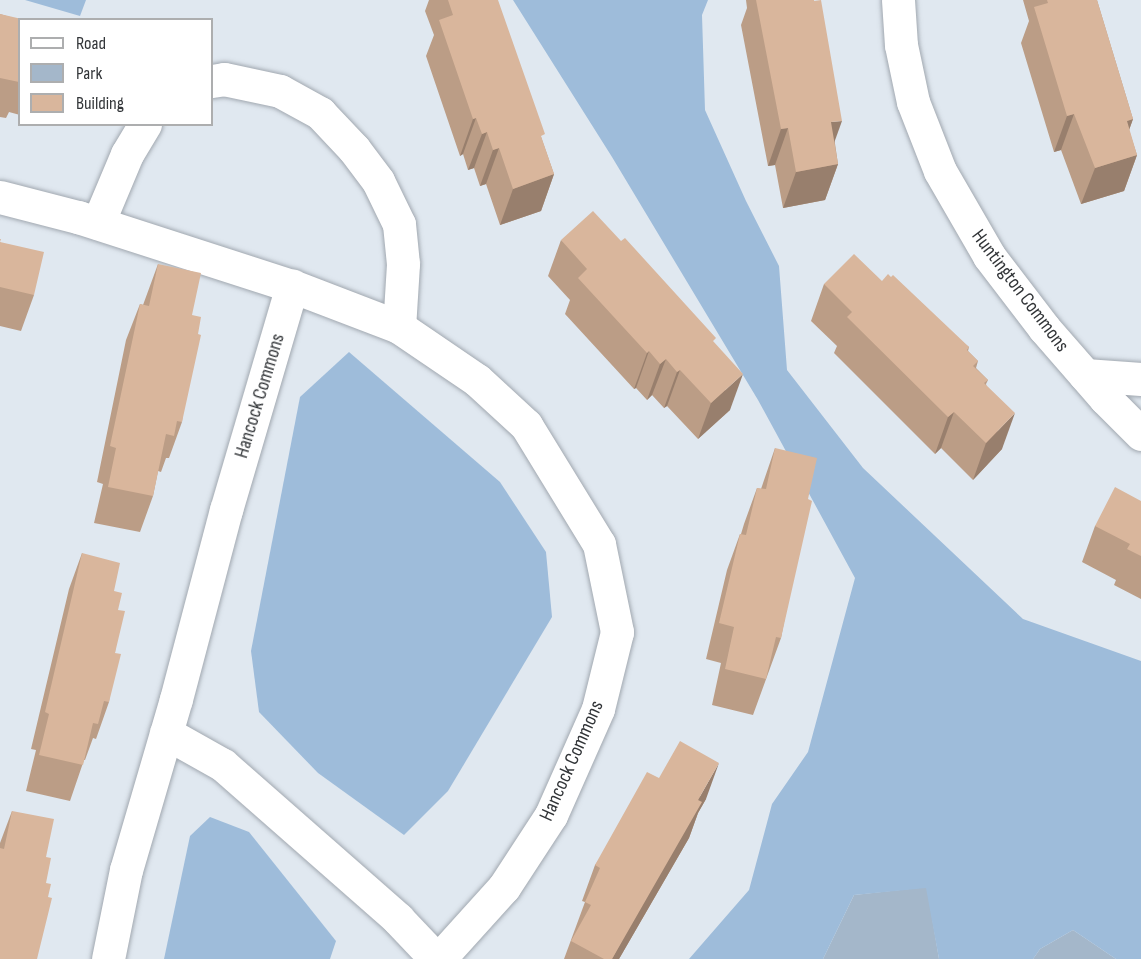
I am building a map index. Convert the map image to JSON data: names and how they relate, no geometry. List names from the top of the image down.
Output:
{
  "streets": {
    "street": ["Huntington Commons", "Hancock Commons"]
  },
  "legend": ["Road", "Park", "Building"]
}
